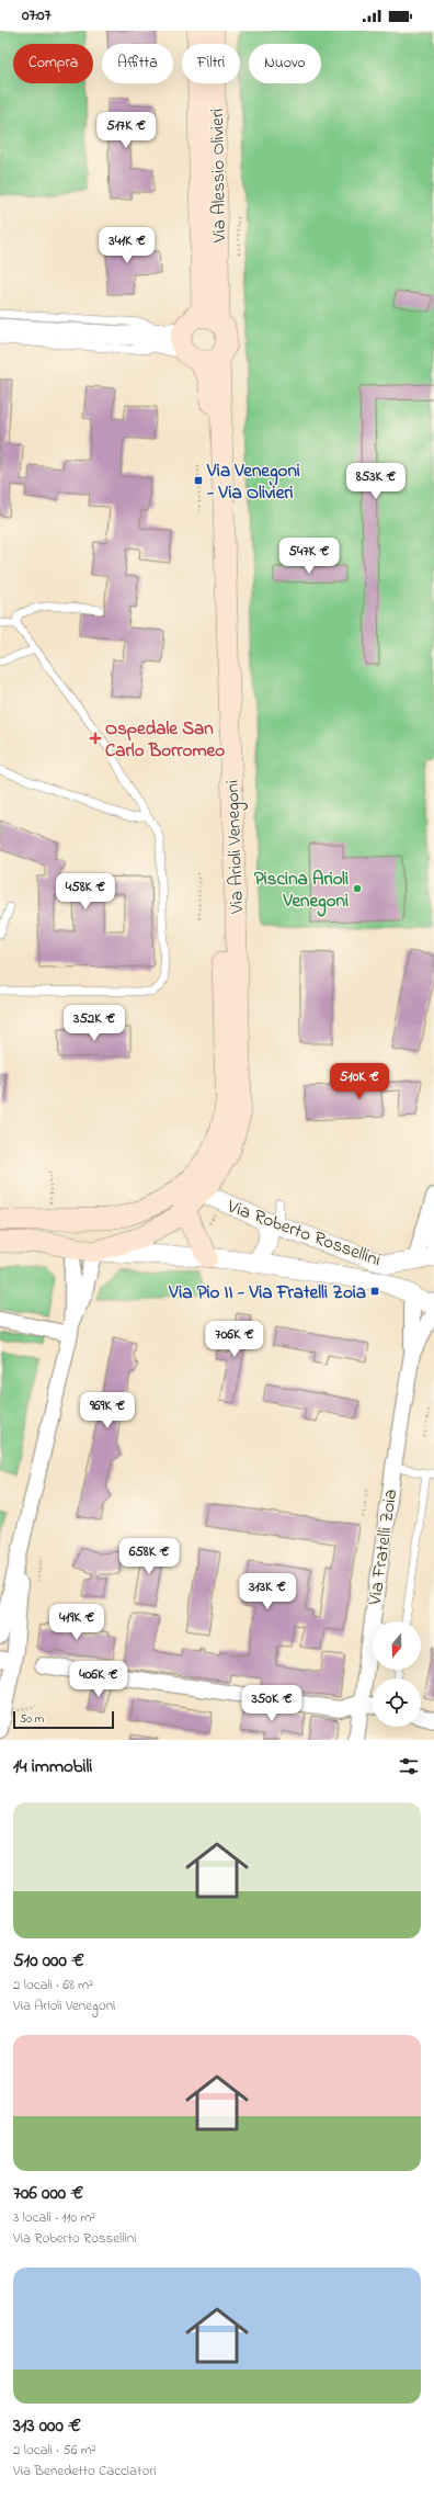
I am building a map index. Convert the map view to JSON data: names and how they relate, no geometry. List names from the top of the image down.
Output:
{
  "streets": {
    "main road": ["Via Alessio Olivieri", "Via Arioli Venegoni"],
    "street": ["Via Roberto Rossellini", "Via Fratelli Zoia"]
  },
  "crossings": [
    ["Via Alessio Olivieri", "Via Arioli Venegoni"],
    ["Via Arioli Venegoni", "Via Roberto Rossellini"],
    ["Via Roberto Rossellini", "Via Fratelli Zoia"]
  ],
  "places": {
    "transit": ["Via Venegoni - Via Olivieri", "Via Pio II - Via Fratelli Zoia"],
    "health": ["Ospedale San Carlo Borromeo"],
    "other": ["Piscina Arioli Venegoni"]
  },
  "scale_bar": "50 m",
  "north": "bottom",
  "page": {
    "status": "07:07",
    "chip": [
      "Compra",
      "Affitta",
      "Filtri",
      "Nuovo"
    ],
    "price": [
      "517K €",
      "341K €",
      "853K €",
      "547K €",
      "458K €",
      "352K €",
      "510K €",
      "706K €",
      "969K €",
      "658K €",
      "313K €",
      "419K €",
      "406K €",
      "350K €"
    ],
    "scale": "50 m",
    "heading": "14 immobili",
    "list": [
      {
        "name": "510 000 €",
        "note": "2 locali · 68 m² · Via Arioli Venegoni"
      },
      {
        "name": "706 000 €",
        "note": "3 locali · 110 m² · Via Roberto Rossellini"
      },
      {
        "name": "313 000 €",
        "note": "2 locali · 56 m² · Via Benedetto Cacciatori"
      }
    ]
  }
}
